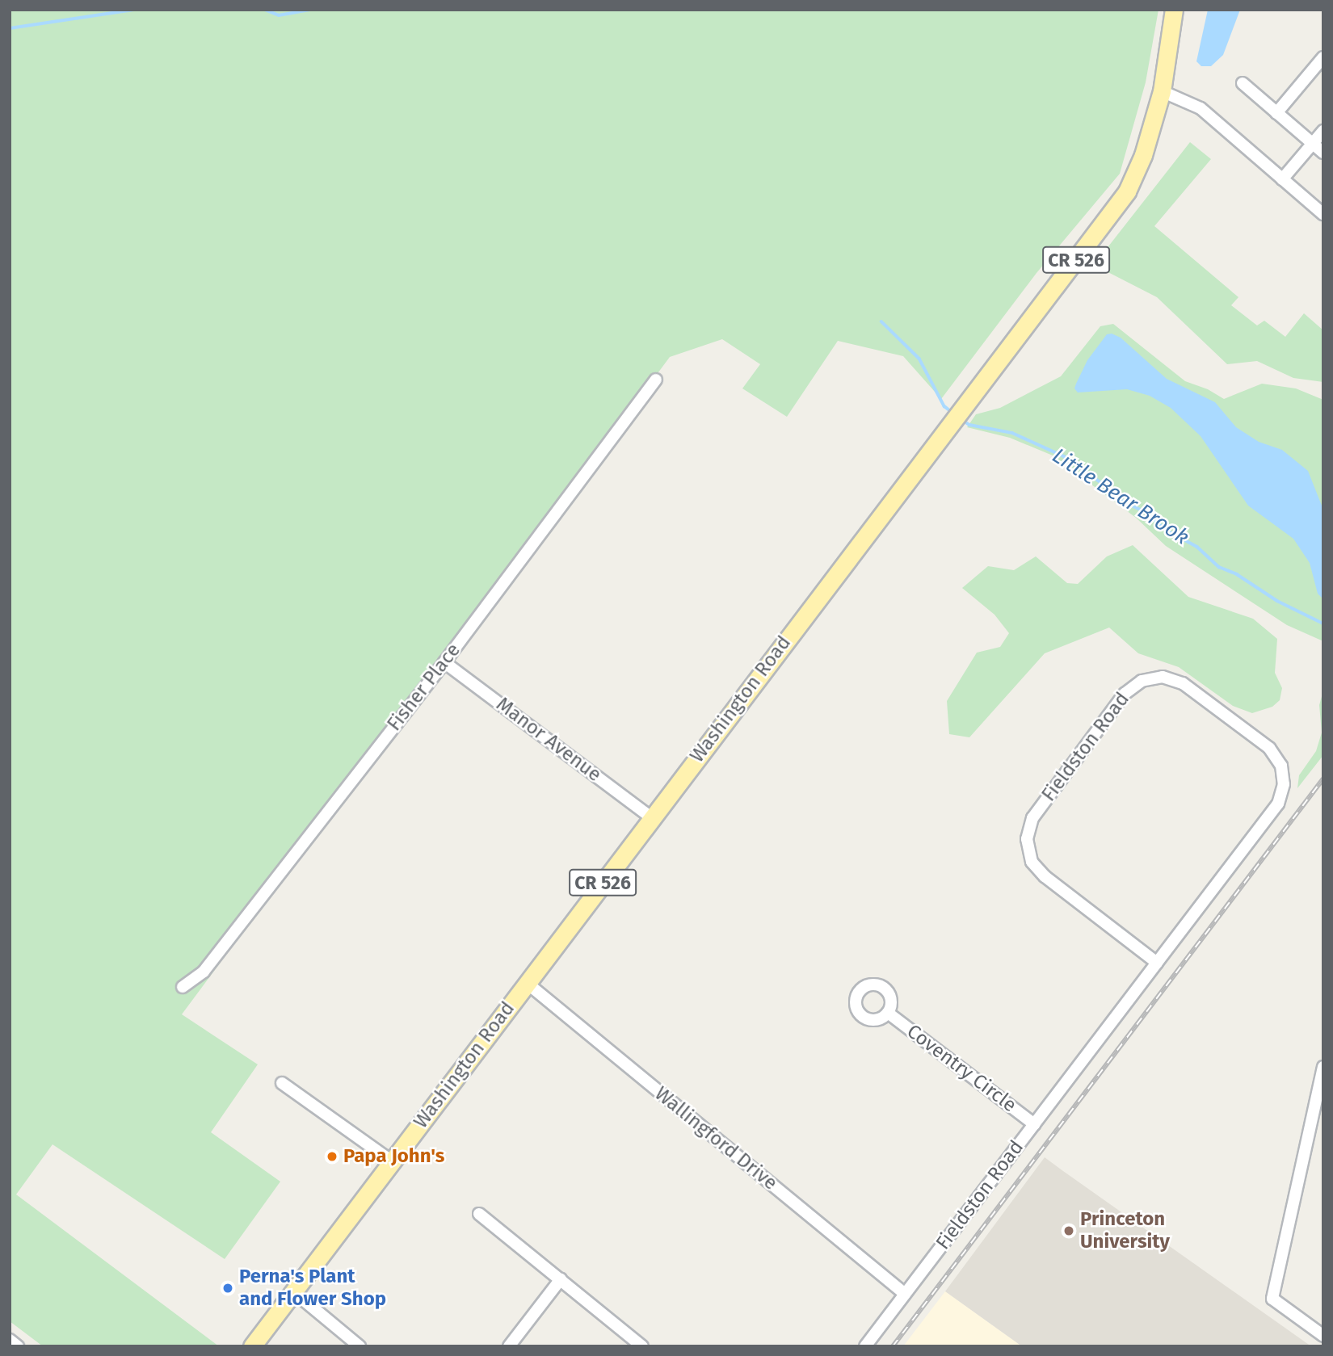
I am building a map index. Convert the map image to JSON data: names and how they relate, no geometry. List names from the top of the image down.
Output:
{
  "streets": {
    "main road": ["CR 526", "Washington Road"],
    "street": [
      "Fisher Place",
      "Manor Avenue",
      "Fieldston Road",
      "Coventry Circle",
      "Wallingford Drive"
    ]
  },
  "crossings": [
    ["Fisher Place", "Manor Avenue"],
    ["Washington Road", "Manor Avenue"],
    ["Washington Road", "Wallingford Drive"],
    ["Fieldston Road", "Coventry Circle"],
    ["Fieldston Road", "Wallingford Drive"]
  ],
  "water": ["Little Bear Brook"],
  "places": ["Papa John's", "Princeton University", "Perna's Plant and Flower Shop"]
}
